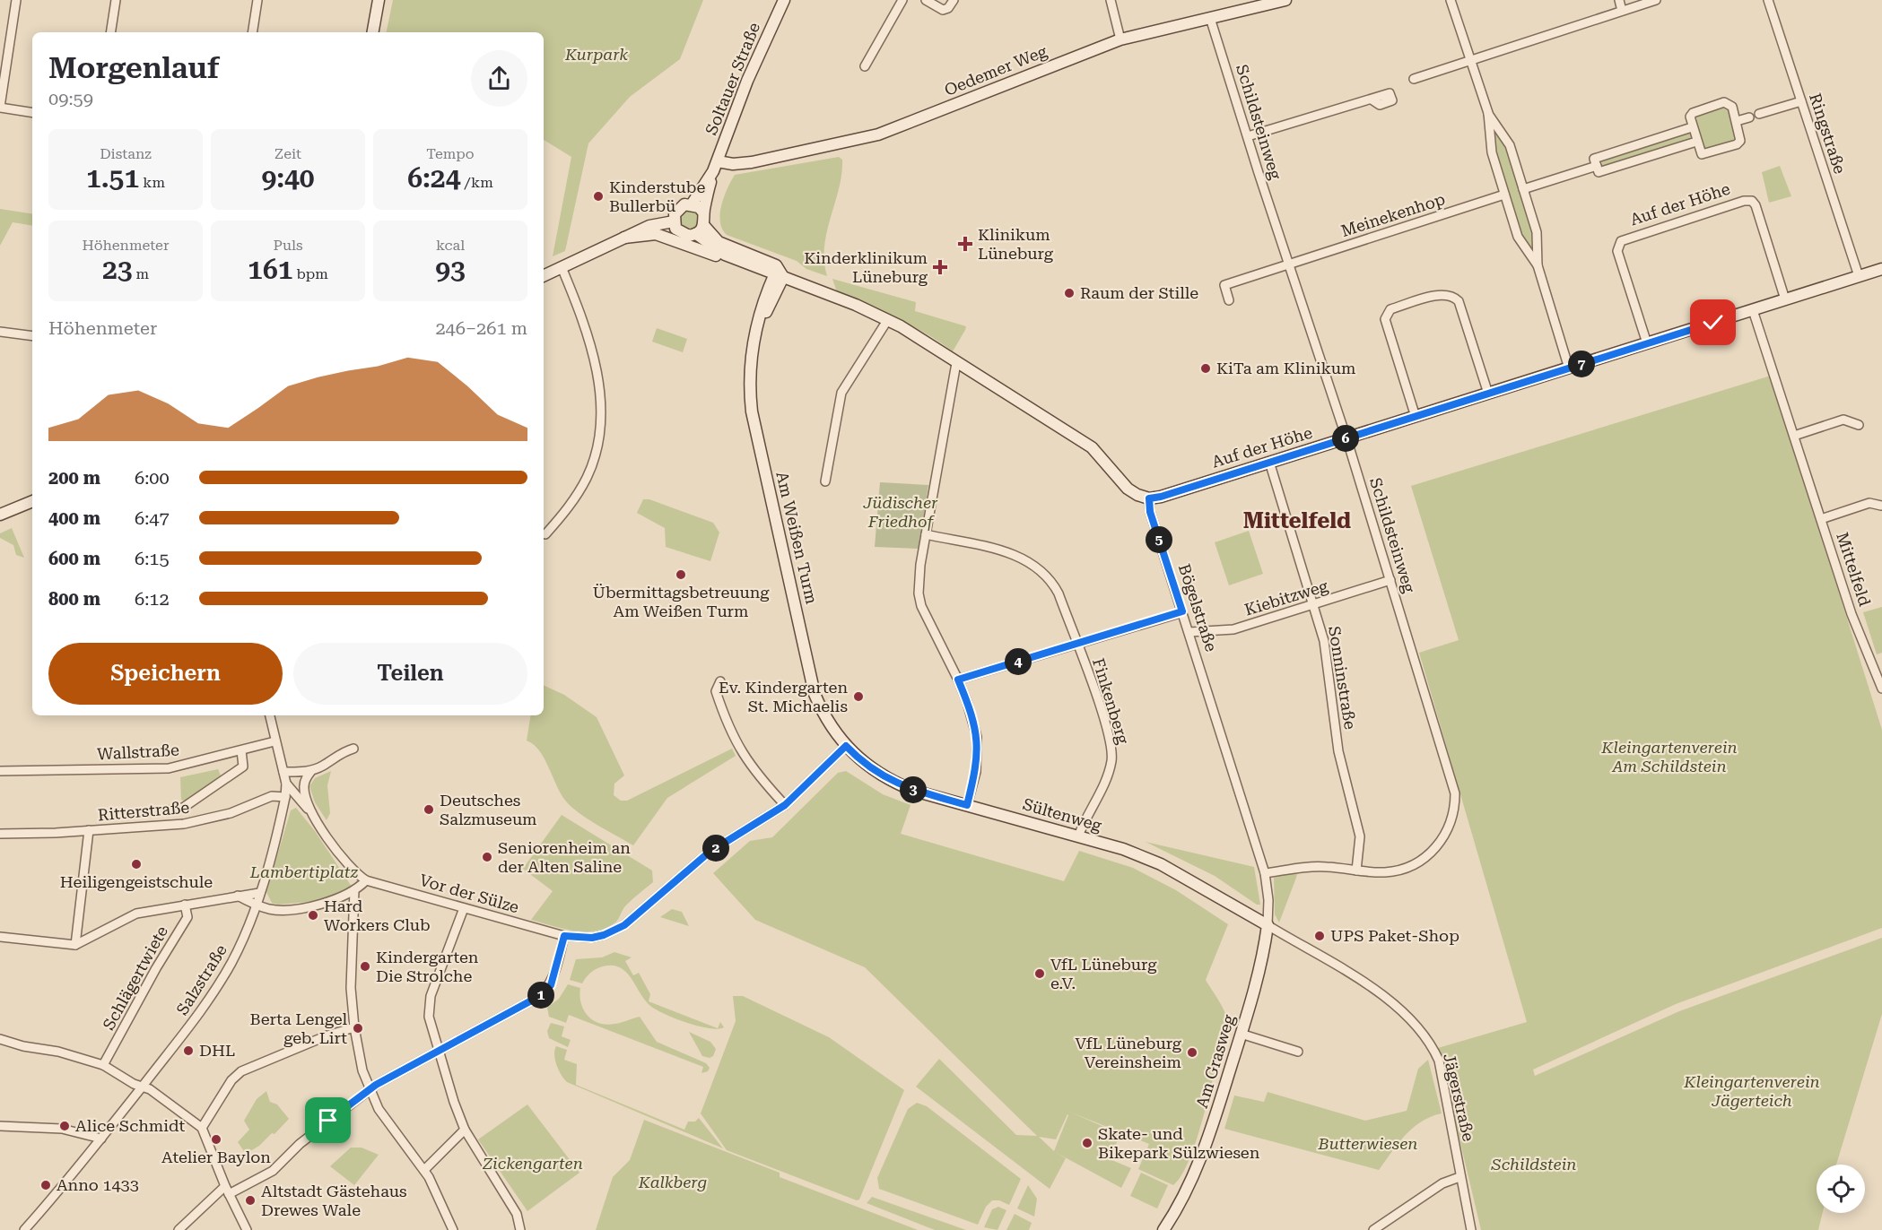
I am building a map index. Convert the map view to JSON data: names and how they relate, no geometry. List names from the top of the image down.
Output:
{
  "streets": {
    "street": [
      "Oedemer Weg",
      "Soltauer Straße",
      "Schildsteinweg",
      "Ringstraße",
      "Auf der Höhe",
      "Meinekenhop",
      "Am Weißen Turm",
      "Mittelfeld",
      "Kiebitzweg",
      "Bögelstraße",
      "Sonninstraße",
      "Finkenberg",
      "Wallstraße",
      "Ritterstraße",
      "Sültenweg",
      "Vor der Sülze",
      "Schlägertwiete",
      "Salzstraße",
      "Am Grasweg",
      "Jägerstraße"
    ]
  },
  "crossings": [
    ["Oedemer Weg", "Soltauer Straße"],
    ["Oedemer Weg", "Schildsteinweg"],
    ["Schildsteinweg", "Auf der Höhe"],
    ["Schildsteinweg", "Meinekenhop"],
    ["Schildsteinweg", "Kiebitzweg"],
    ["Schildsteinweg", "Sonninstraße"],
    ["Ringstraße", "Auf der Höhe"],
    ["Auf der Höhe", "Mittelfeld"],
    ["Auf der Höhe", "Bögelstraße"],
    ["Auf der Höhe", "Sonninstraße"],
    ["Am Weißen Turm", "Sültenweg"],
    ["Am Weißen Turm", "Vor der Sülze"],
    ["Kiebitzweg", "Bögelstraße"],
    ["Kiebitzweg", "Sonninstraße"],
    ["Bögelstraße", "Sültenweg"],
    ["Bögelstraße", "Am Grasweg"],
    ["Bögelstraße", "Jägerstraße"],
    ["Finkenberg", "Sültenweg"],
    ["Ritterstraße", "Salzstraße"],
    ["Sültenweg", "Vor der Sülze"],
    ["Sültenweg", "Am Grasweg"],
    ["Sültenweg", "Jägerstraße"],
    ["Am Grasweg", "Jägerstraße"]
  ],
  "districts": ["Mittelfeld"],
  "parks": [
    "Kurpark",
    "Jüdischer Friedhof",
    "Kleingartenverein Am Schildstein",
    "Lambertiplatz",
    "Kleingartenverein Jägerteich",
    "Butterwiesen",
    "Zickengarten",
    "Schildstein",
    "Kalkberg"
  ],
  "places": {
    "other": [
      "Kinderstube Bullerbü",
      "Raum der Stille",
      "KiTa am Klinikum",
      "Übermittagsbetreuung Am Weißen Turm",
      "Ev. Kindergarten St. Michaelis",
      "Deutsches Salzmuseum",
      "Seniorenheim an der Alten Saline",
      "Heiligengeistschule",
      "Hard Workers Club",
      "UPS Paket-Shop",
      "Kindergarten Die Strolche",
      "VfL Lüneburg e.V.",
      "Berta Lengel geb. Lirt",
      "DHL",
      "VfL Lüneburg Vereinsheim",
      "Alice Schmidt",
      "Atelier Baylon",
      "Skate- und Bikepark Sülzwiesen",
      "Anno 1433",
      "Altstadt Gästehaus Drewes Wale"
    ],
    "health": ["Klinikum Lüneburg", "Kinderklinikum Lüneburg"]
  },
  "page": {
    "heading": ["Morgenlauf", "09:59"],
    "stats": [
      ["Distanz", "1.51 km"],
      ["Zeit", "9:40"],
      ["Tempo", "6:24 /km"],
      ["Höhenmeter", "23 m"],
      ["Puls", "161 bpm"],
      ["kcal", "93"]
    ],
    "chart": ["Höhenmeter", "246–261 m"],
    "pins": [
      "7",
      "6",
      "5",
      "4",
      "3",
      "2",
      "1"
    ],
    "list": [
      {
        "name": "200 m",
        "note": "6:00"
      },
      {
        "name": "400 m",
        "note": "6:47"
      },
      {
        "name": "600 m",
        "note": "6:15"
      },
      {
        "name": "800 m",
        "note": "6:12"
      }
    ],
    "buttons": ["Speichern", "Teilen"]
  }
}
